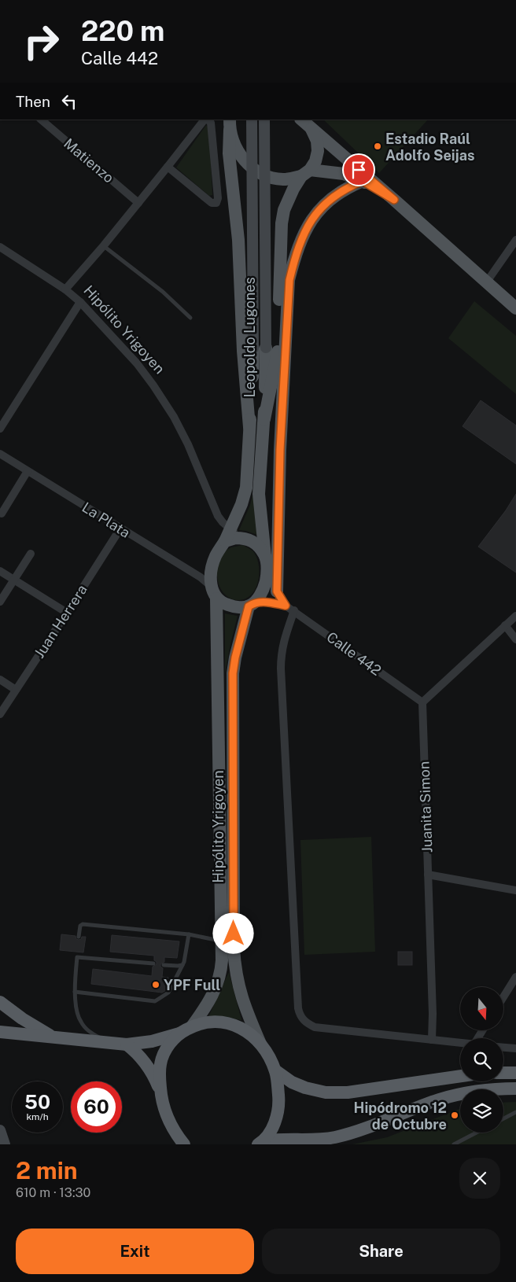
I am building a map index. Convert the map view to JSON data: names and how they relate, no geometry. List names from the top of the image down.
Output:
{
  "streets": {
    "main road": ["Hipólito Yrigoyen", "Leopoldo Lugones"],
    "street": [
      "Matienzo",
      "La Plata",
      "Juan Herrera",
      "Calle 442",
      "Juanita Simon"
    ]
  },
  "crossings": [
    ["Hipólito Yrigoyen", "Leopoldo Lugones"],
    ["Hipólito Yrigoyen", "La Plata"],
    ["Hipólito Yrigoyen", "Calle 442"],
    ["Leopoldo Lugones", "La Plata"],
    ["Leopoldo Lugones", "Calle 442"],
    ["La Plata", "Juan Herrera"],
    ["La Plata", "Calle 442"],
    ["Calle 442", "Juanita Simon"]
  ],
  "places": ["Estadio Raúl Adolfo Seijas", "YPF Full", "Hipódromo 12 de Octubre"],
  "north": "bottom",
  "page": {
    "turn": ["220 m", "Calle 442"],
    "then": "Then",
    "speed": "50 km/h",
    "limit": "60",
    "heading": ["2 min", "610 m · 13:30"],
    "buttons": ["Exit", "Share"]
  }
}
